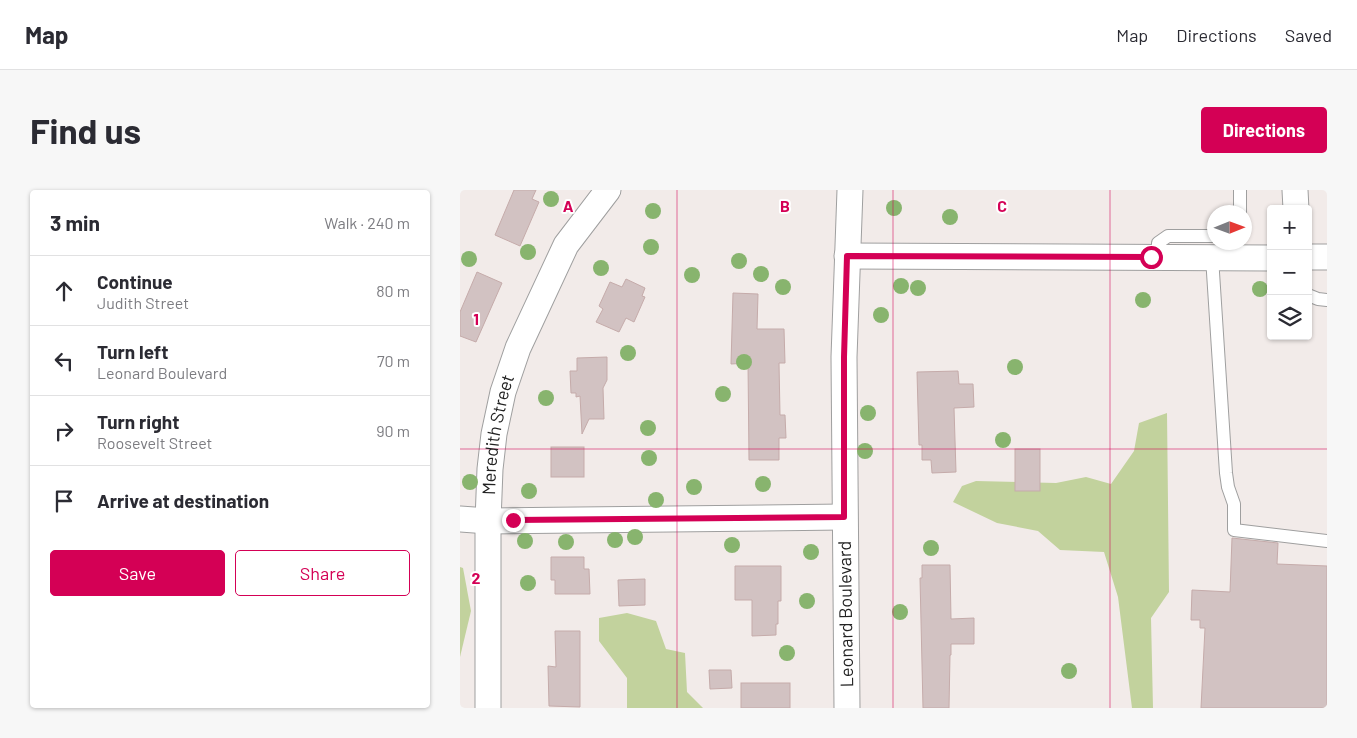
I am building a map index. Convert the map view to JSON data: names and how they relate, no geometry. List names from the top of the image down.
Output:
{
  "streets": {
    "street": ["Meredith Street", "Leonard Boulevard"]
  },
  "north": "right",
  "page": {
    "header": "Map",
    "nav": ["Map", "Directions", "Saved"],
    "buttons": [
      "Directions",
      ["Save", "Share"]
    ],
    "title": "Find us",
    "heading": ["3 min", "Walk · 240 m"],
    "map_buttons": ["+", "−"],
    "list": [
      ["Continue", "Judith Street", "80 m"],
      ["Turn left", "Leonard Boulevard", "70 m"],
      ["Turn right", "Roosevelt Street", "90 m"],
      "Arrive at destination"
    ]
  },
  "grid": {
    "columns": ["A", "B", "C"],
    "rows": ["1", "2"]
  }
}
